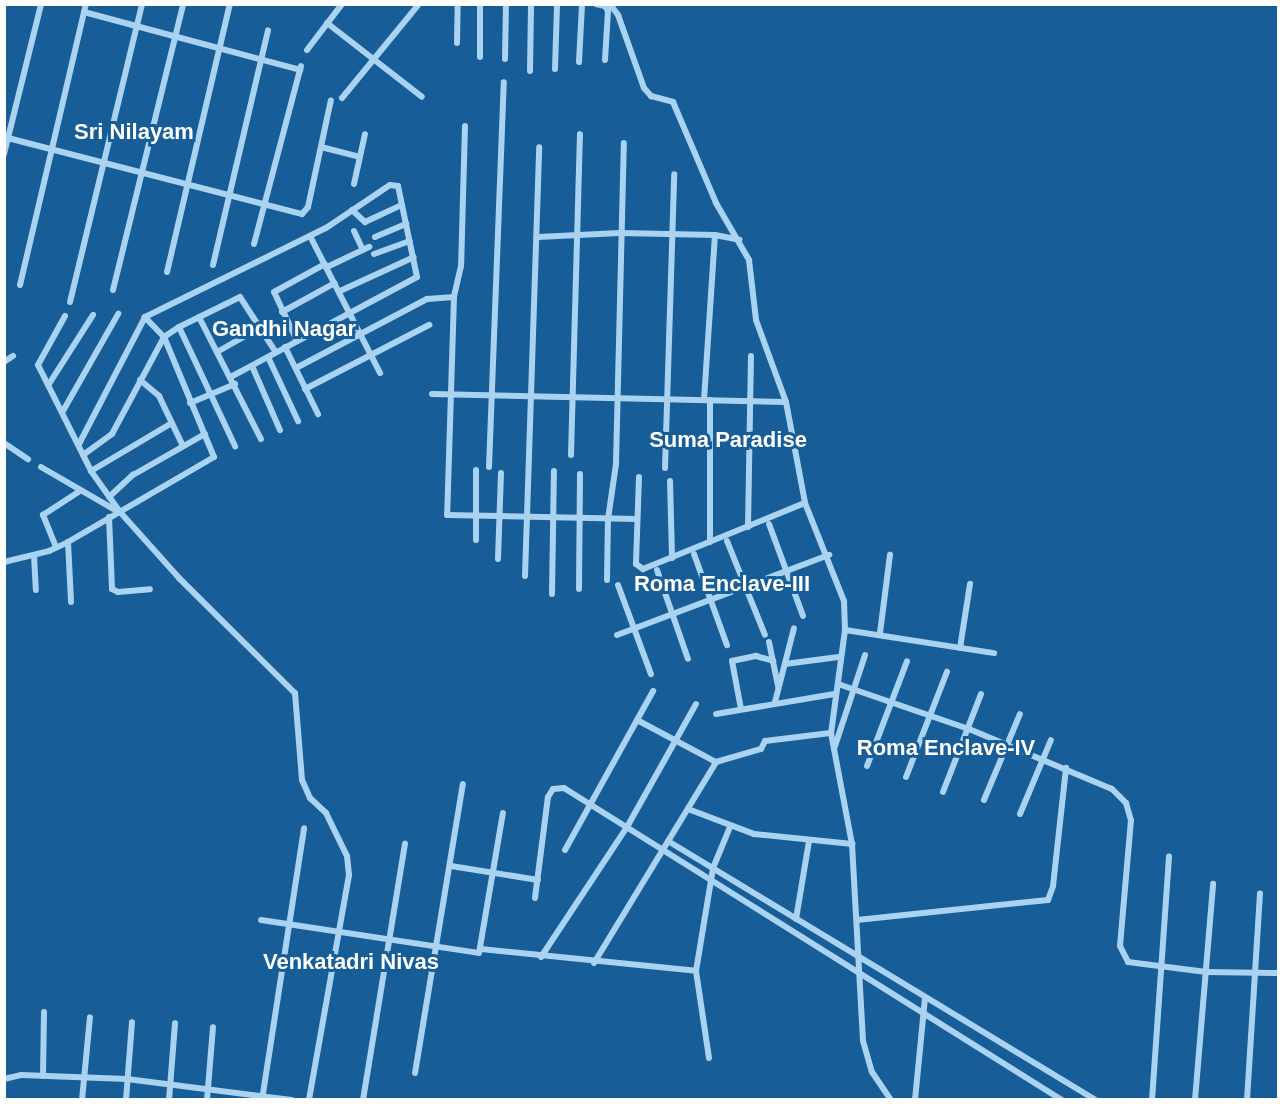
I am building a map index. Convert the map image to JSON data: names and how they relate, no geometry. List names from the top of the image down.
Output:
{
  "districts": [
    "Sri Nilayam",
    "Gandhi Nagar",
    "Suma Paradise",
    "Roma Enclave-III",
    "Roma Enclave-IV",
    "Venkatadri Nivas"
  ]
}
